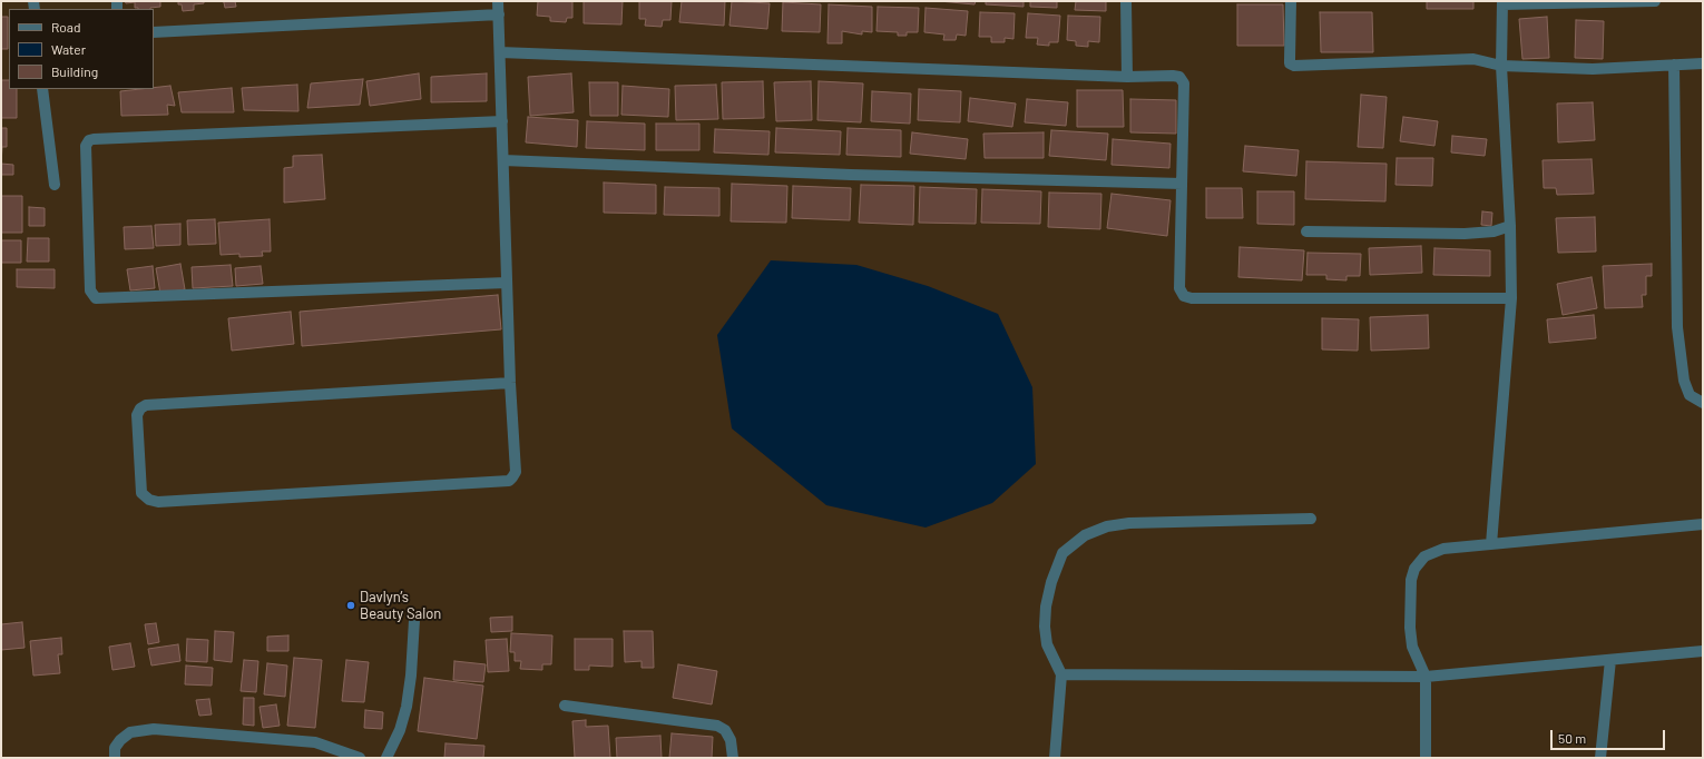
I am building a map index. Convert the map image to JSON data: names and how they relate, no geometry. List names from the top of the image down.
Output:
{
  "places": ["Davlyn’s Beauty Salon"],
  "legend": ["Road", "Water", "Building"],
  "scale_bar": "50 m"
}
